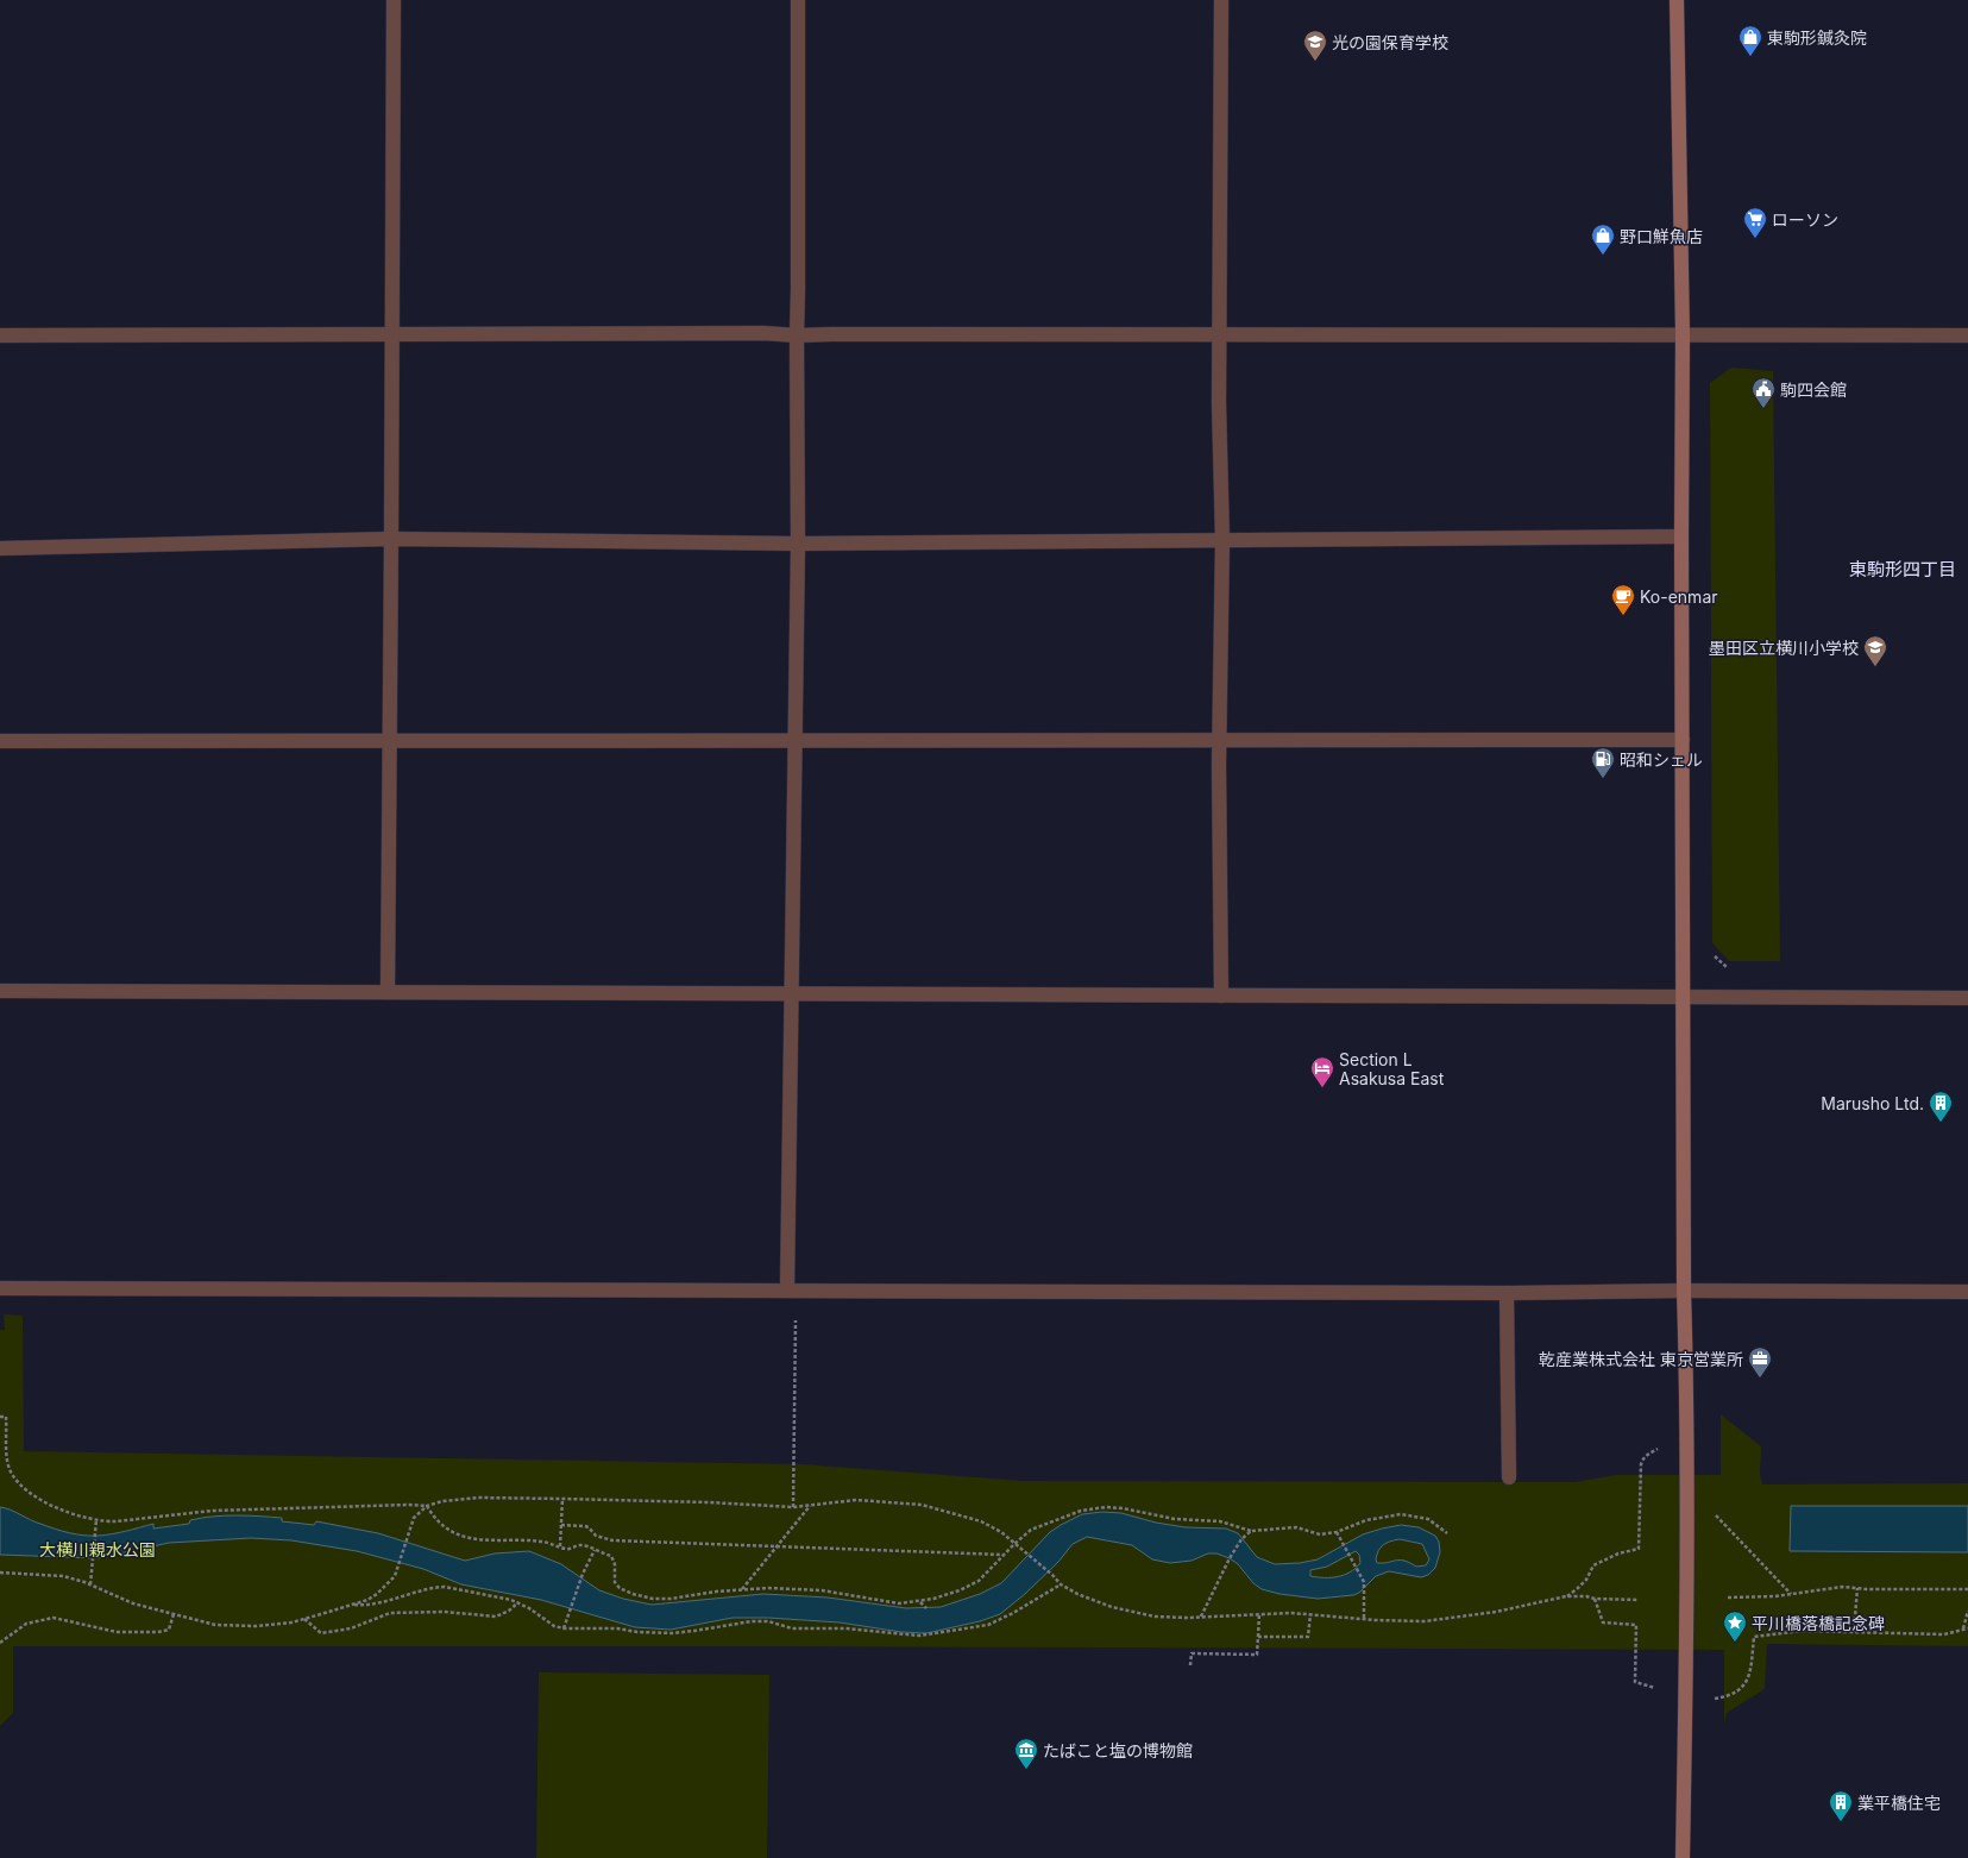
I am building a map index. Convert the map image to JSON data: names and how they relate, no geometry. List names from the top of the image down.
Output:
{
  "districts": ["東駒形四丁目"],
  "parks": ["大横川親水公園"],
  "places": {
    "shop": ["東駒形鍼灸院", "野口鮮魚店"],
    "school or university": ["光の園保育学校", "墨田区立横川小学校"],
    "supermarket": ["ローソン"],
    "public building": ["駒四会館"],
    "cafe": ["Ko-enmar"],
    "fuel station": ["昭和シェル"],
    "hotel": ["Section L Asakusa East"],
    "building": ["Marusho Ltd.", "業平橋住宅"],
    "office": ["乾産業株式会社 東京営業所"],
    "place": ["平川橋落橋記念碑"],
    "museum": ["たばこと塩の博物館"]
  }
}
